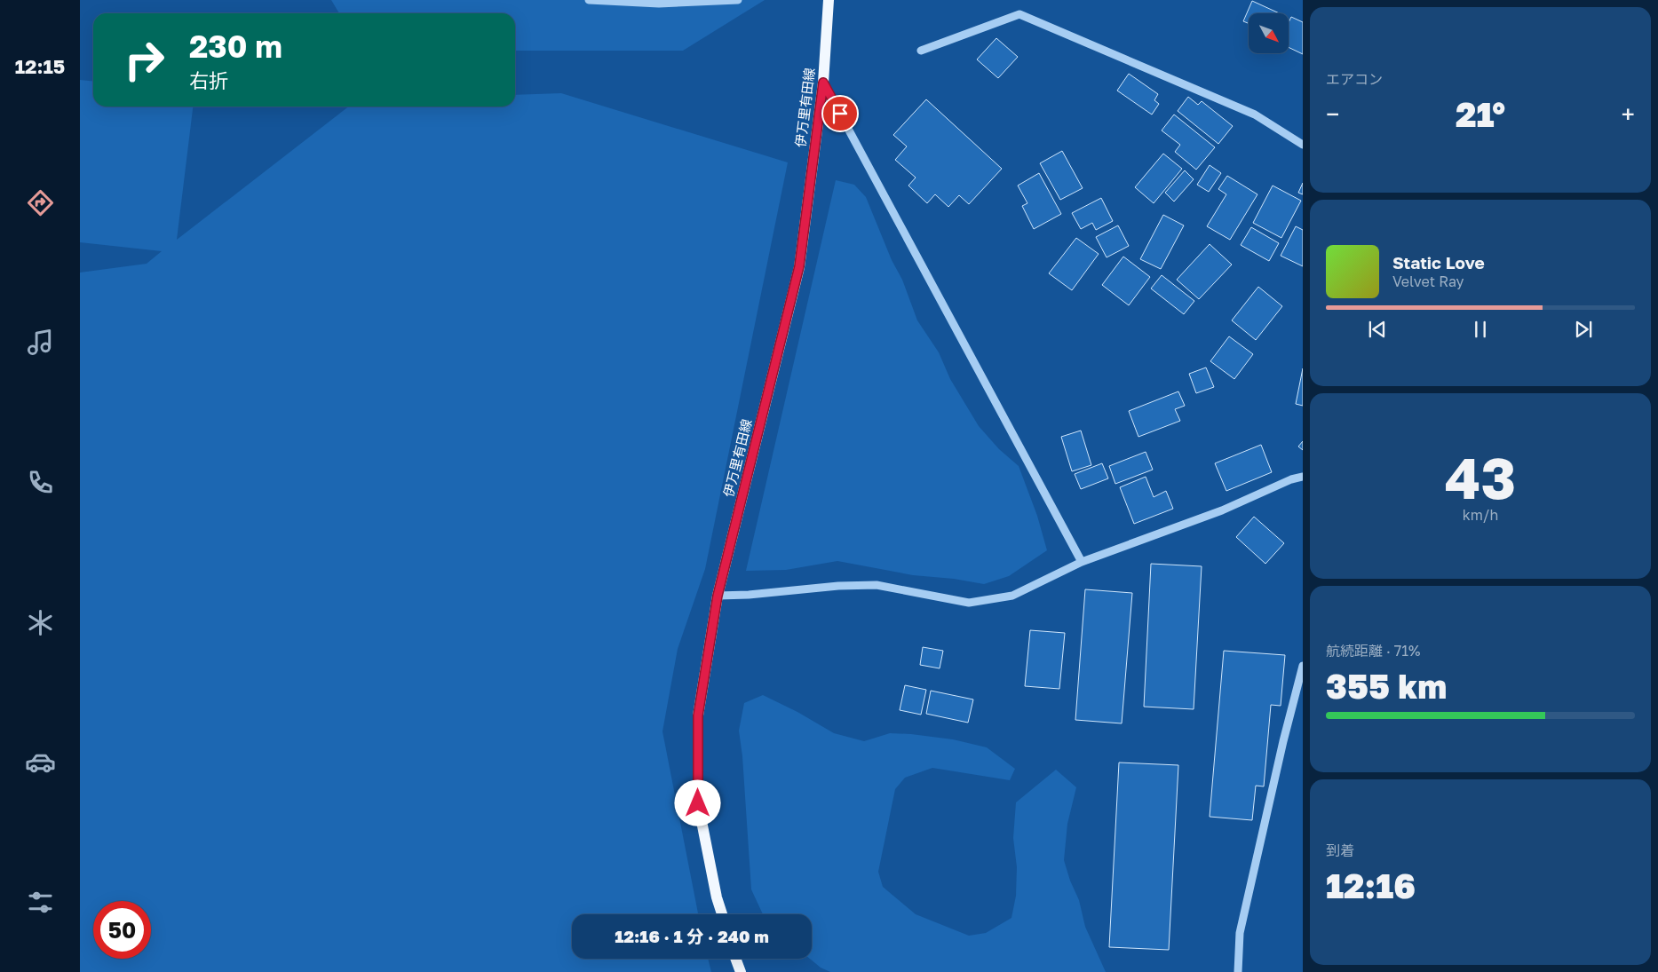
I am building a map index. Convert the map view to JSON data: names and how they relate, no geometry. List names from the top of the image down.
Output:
{
  "streets": {
    "main road": ["伊万里有田線"]
  },
  "north": "bottom right",
  "page": {
    "tabs": "12:15",
    "tile": [
      "エアコン",
      ["43", "km/h"],
      ["航続距離 · 71%", "355 km"],
      ["到着", "12:16"]
    ],
    "turn": ["230 m", "右折"],
    "heat": ["−", "21°", "+"],
    "song": ["Static Love", "Velvet Ray"],
    "limit": "50",
    "trip": "12:16 · 1 分 · 240 m"
  }
}
